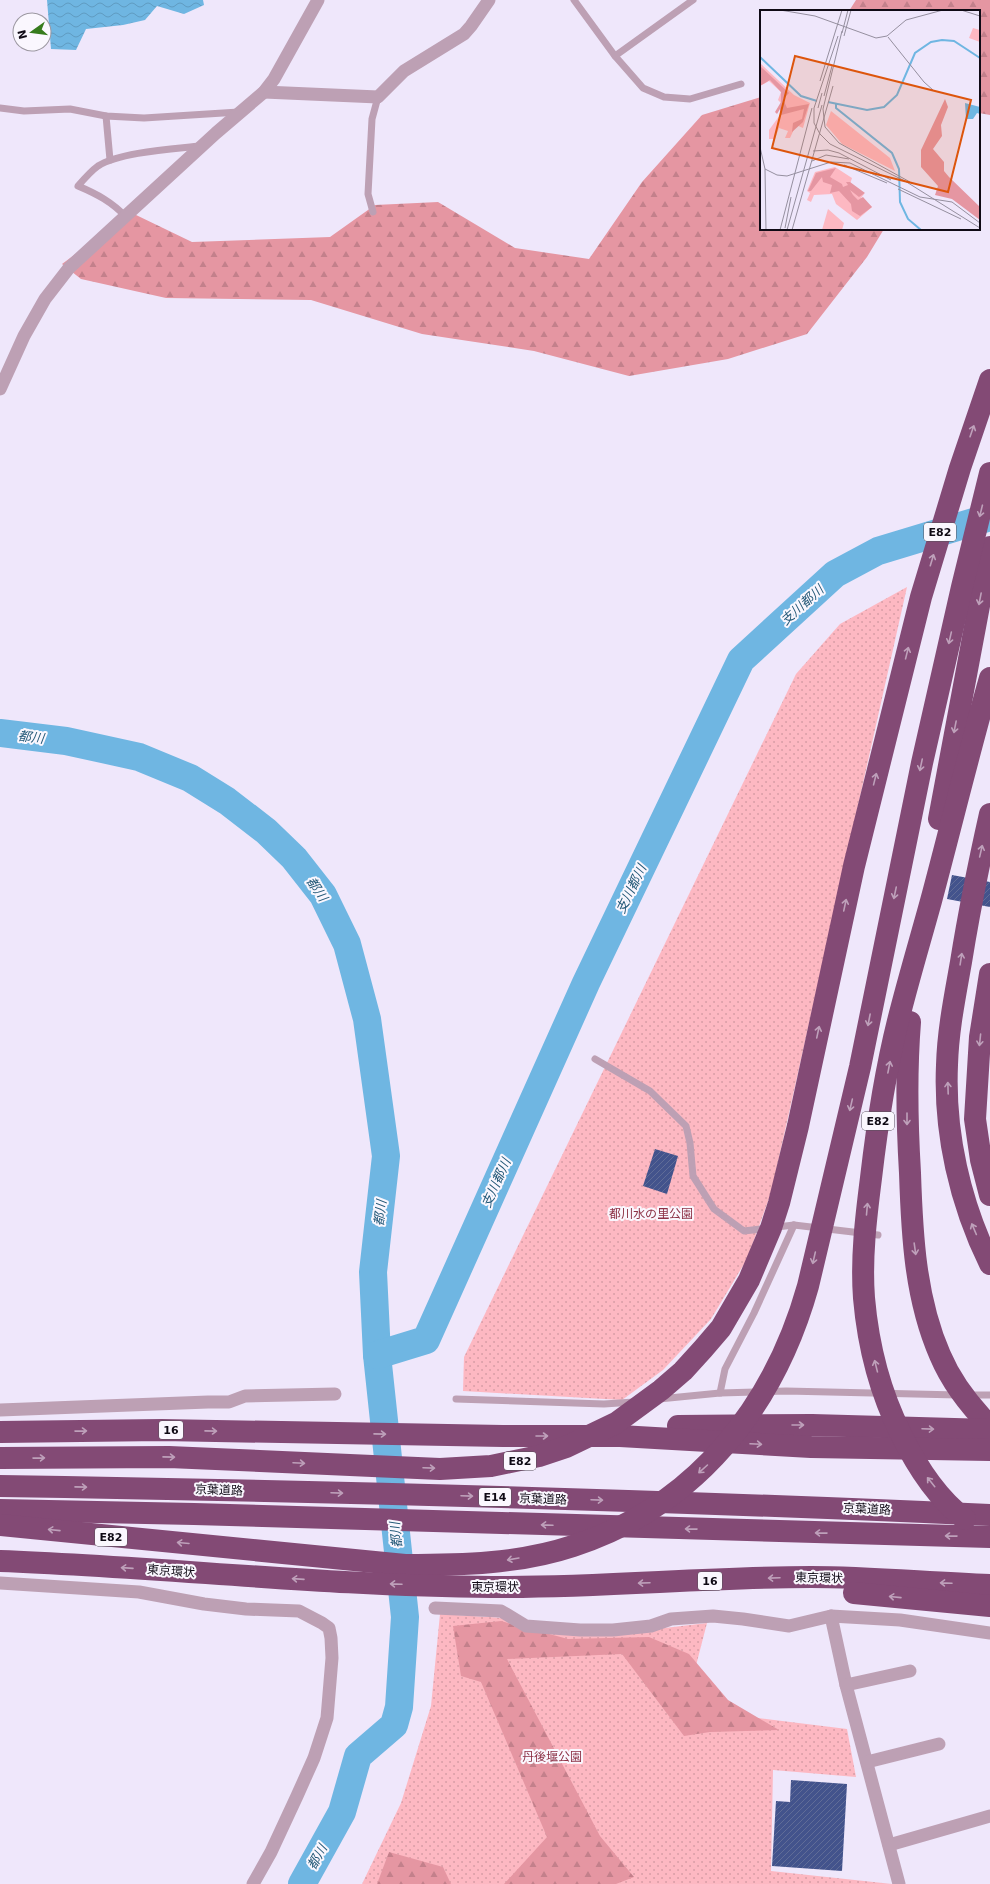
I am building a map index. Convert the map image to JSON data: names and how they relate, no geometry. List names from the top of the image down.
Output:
{
  "streets": {
    "highway": [
      "E82",
      "16",
      "京葉道路",
      "E14",
      "東京環状"
    ]
  },
  "crossings": [
    ["E82", "京葉道路"]
  ],
  "water": ["支川都川", "都川"],
  "parks": ["都川水の里公園", "丹後堰公園"],
  "north": "left"
}
